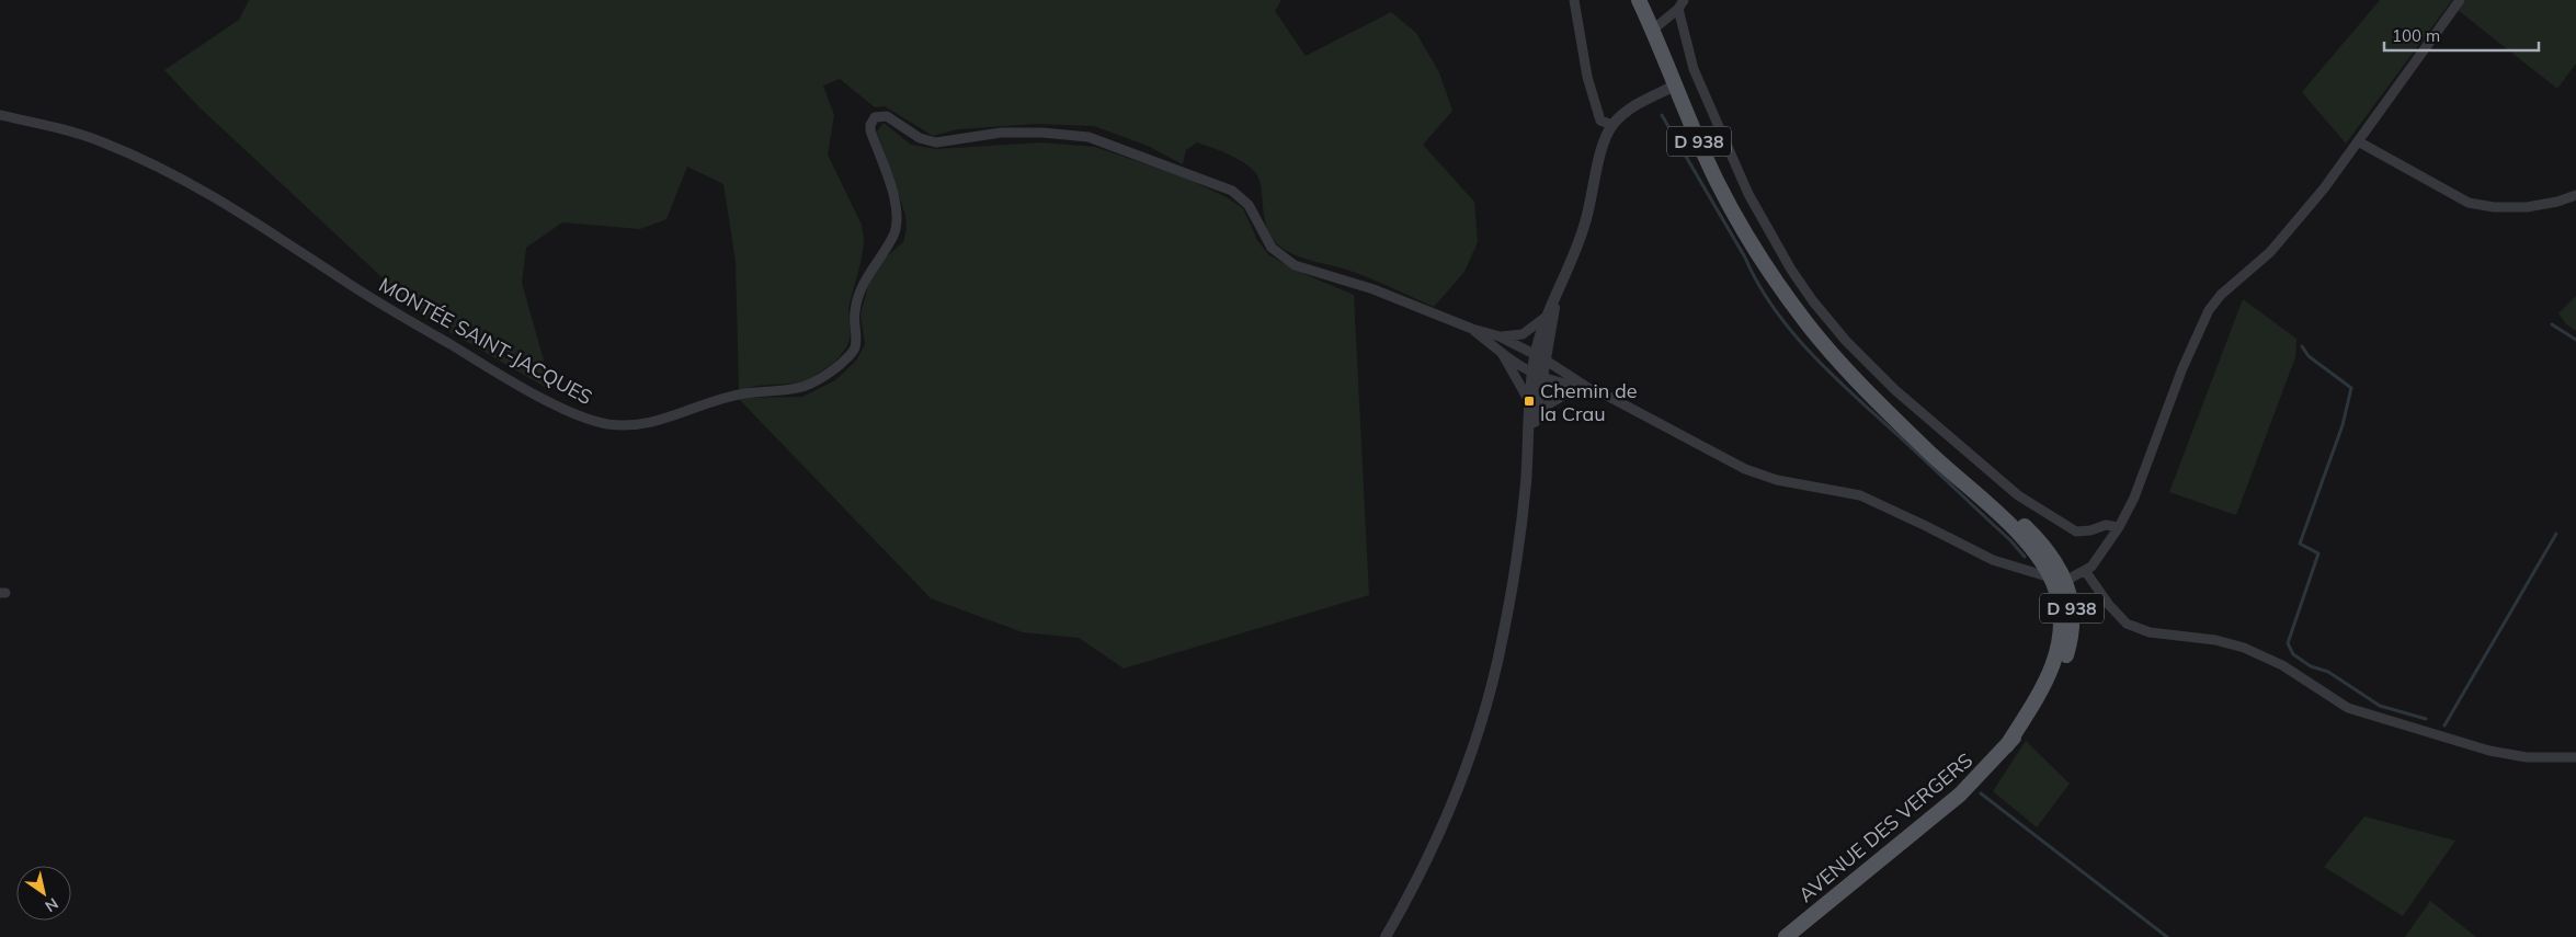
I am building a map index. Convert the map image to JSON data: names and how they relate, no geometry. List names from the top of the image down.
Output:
{
  "streets": {
    "main road": ["D 938", "AVENUE DES VERGERS"],
    "street": ["MONTÉE SAINT-JACQUES"]
  },
  "crossings": [
    ["D 938", "AVENUE DES VERGERS"]
  ],
  "places": {
    "transit": ["Chemin de la Crau"]
  },
  "scale_bar": "100 m",
  "north": "bottom right"
}
